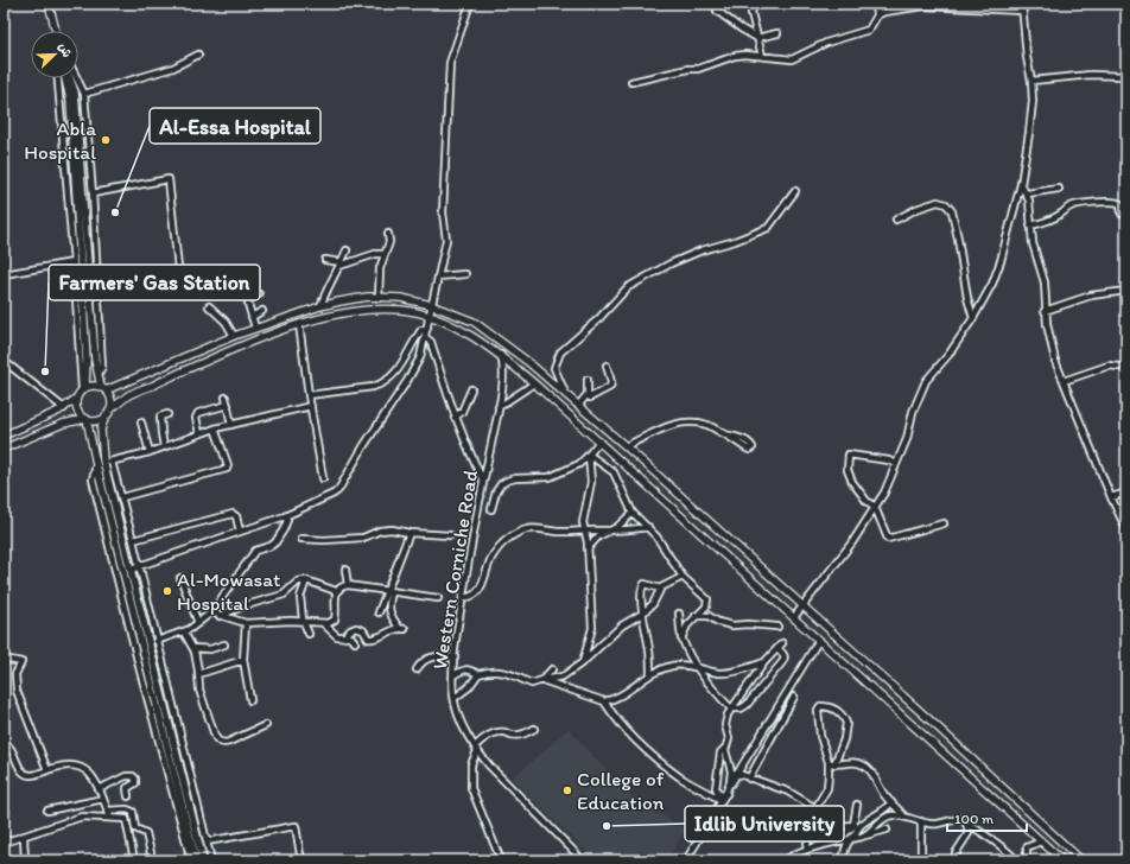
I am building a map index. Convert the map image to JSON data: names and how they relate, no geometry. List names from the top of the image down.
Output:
{
  "streets": {
    "street": ["Western Corniche Road"]
  },
  "places": [
    "Abla Hospital",
    "Al-Essa Hospital",
    "Farmers' Gas Station",
    "Al-Mowasat Hospital",
    "College of Education",
    "Idlib University"
  ],
  "scale_bar": "100 m",
  "north": "top right"
}
